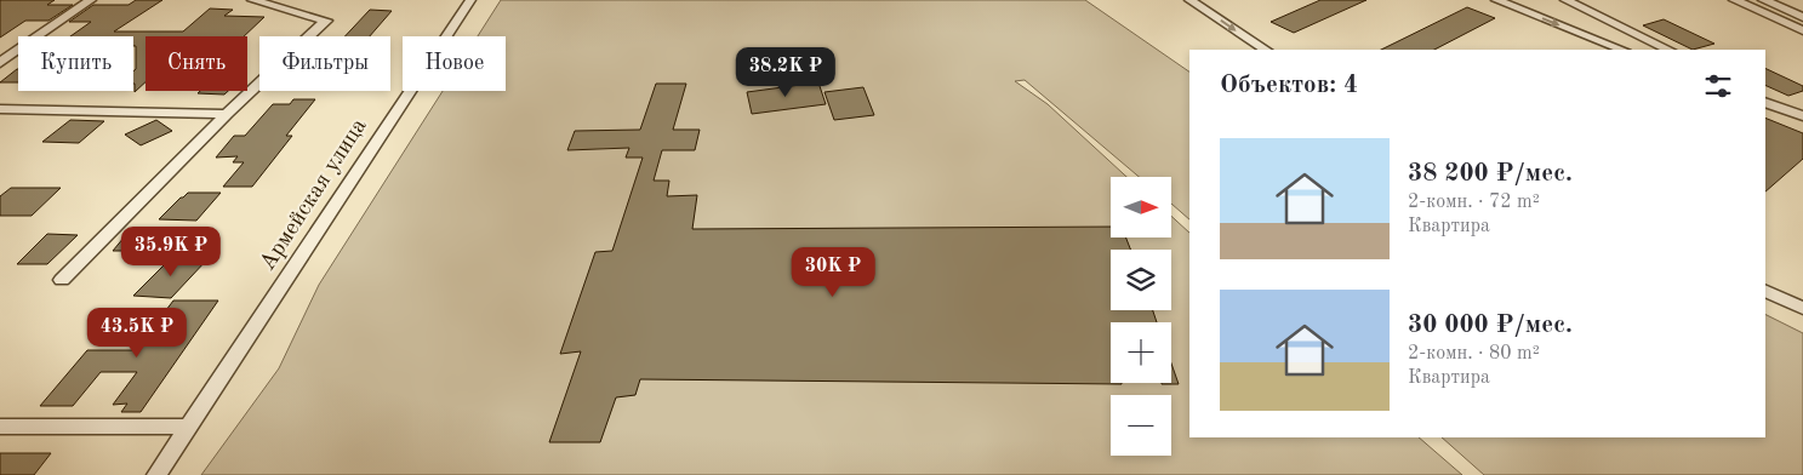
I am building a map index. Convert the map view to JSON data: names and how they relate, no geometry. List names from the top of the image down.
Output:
{
  "streets": {
    "street": ["Армейская улица"]
  },
  "north": "right",
  "page": {
    "chip": [
      "Купить",
      "Снять",
      "Фильтры",
      "Новое"
    ],
    "price": [
      "38.2K ₽",
      "35.9K ₽",
      "30K ₽",
      "43.5K ₽"
    ],
    "heading": "Объектов: 4",
    "list": [
      {
        "name": "38 200 ₽/мес.",
        "note": "2-комн. · 72 m² · Квартира"
      },
      {
        "name": "30 000 ₽/мес.",
        "note": "2-комн. · 80 m² · Квартира"
      }
    ],
    "map_buttons": ["+", "−"]
  }
}
